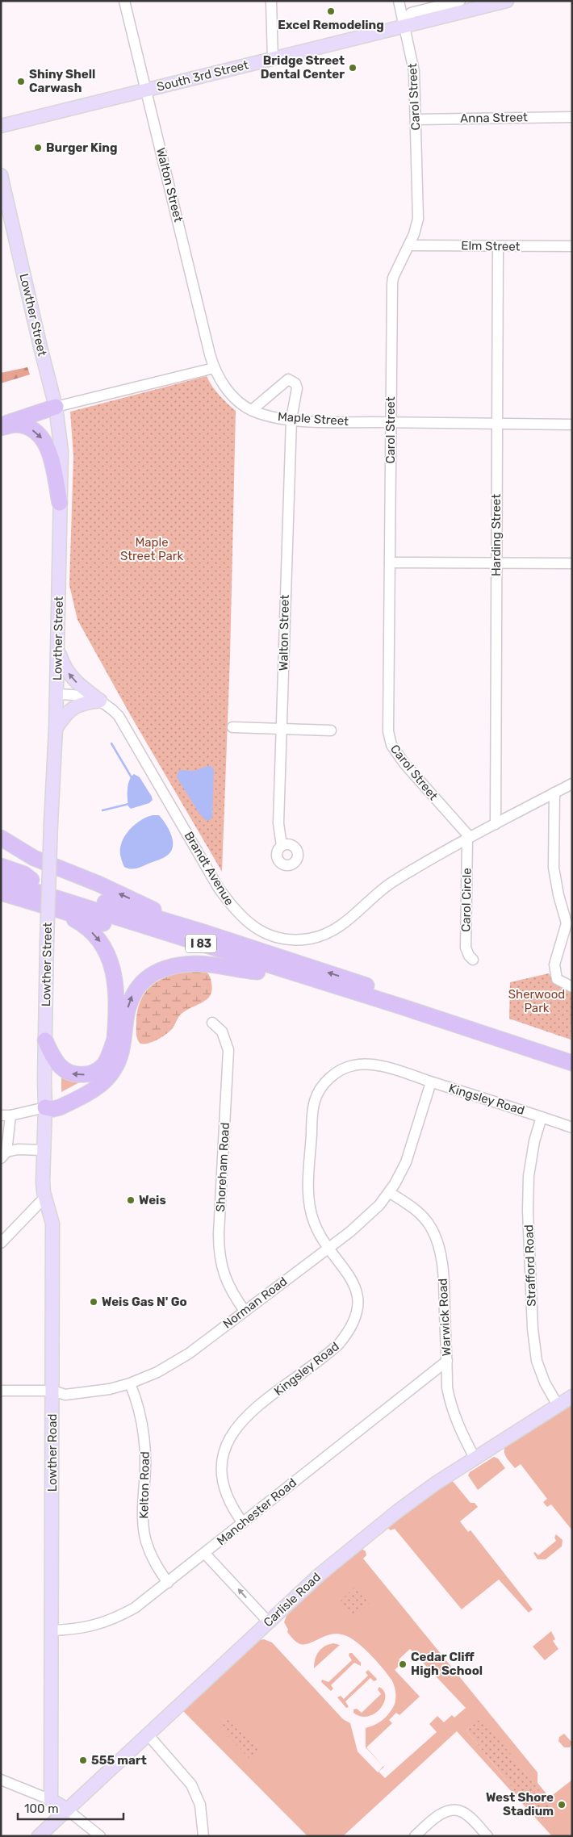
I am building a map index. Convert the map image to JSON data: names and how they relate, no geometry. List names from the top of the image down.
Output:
{
  "streets": {
    "highway": ["I 83"],
    "main road": [
      "South 3rd Street",
      "Lowther Street",
      "Lowther Road",
      "Carlisle Road"
    ],
    "street": [
      "Carol Street",
      "Anna Street",
      "Walton Street",
      "Elm Street",
      "Maple Street",
      "Harding Street",
      "Brandt Avenue",
      "Carol Circle",
      "Kingsley Road",
      "Shoreham Road",
      "Strafford Road",
      "Norman Road",
      "Warwick Road",
      "Kelton Road",
      "Manchester Road"
    ]
  },
  "crossings": [
    ["South 3rd Street", "Carol Street"],
    ["South 3rd Street", "Walton Street"],
    ["Carol Street", "Anna Street"],
    ["Carol Street", "Elm Street"],
    ["Carol Street", "Maple Street"],
    ["Carol Street", "Brandt Avenue"],
    ["Carol Street", "Carol Circle"],
    ["Walton Street", "Maple Street"],
    ["Elm Street", "Harding Street"],
    ["Lowther Street", "Brandt Avenue"],
    ["Lowther Street", "Lowther Road"],
    ["Maple Street", "Harding Street"],
    ["Harding Street", "Brandt Avenue"],
    ["Brandt Avenue", "Carol Circle"],
    ["Kingsley Road", "Strafford Road"],
    ["Kingsley Road", "Norman Road"],
    ["Kingsley Road", "Manchester Road"],
    ["Shoreham Road", "Norman Road"],
    ["Strafford Road", "Carlisle Road"],
    ["Norman Road", "Warwick Road"],
    ["Norman Road", "Lowther Road"],
    ["Norman Road", "Kelton Road"],
    ["Warwick Road", "Manchester Road"],
    ["Warwick Road", "Carlisle Road"],
    ["Lowther Road", "Manchester Road"],
    ["Kelton Road", "Manchester Road"]
  ],
  "parks": ["Maple Street Park", "Sherwood Park"],
  "places": [
    "Excel Remodeling",
    "Bridge Street Dental Center",
    "Shiny Shell Carwash",
    "Burger King",
    "Weis",
    "Weis Gas N' Go",
    "Cedar Cliff High School",
    "555 mart",
    "West Shore Stadium"
  ],
  "scale_bar": "100 m"
}
